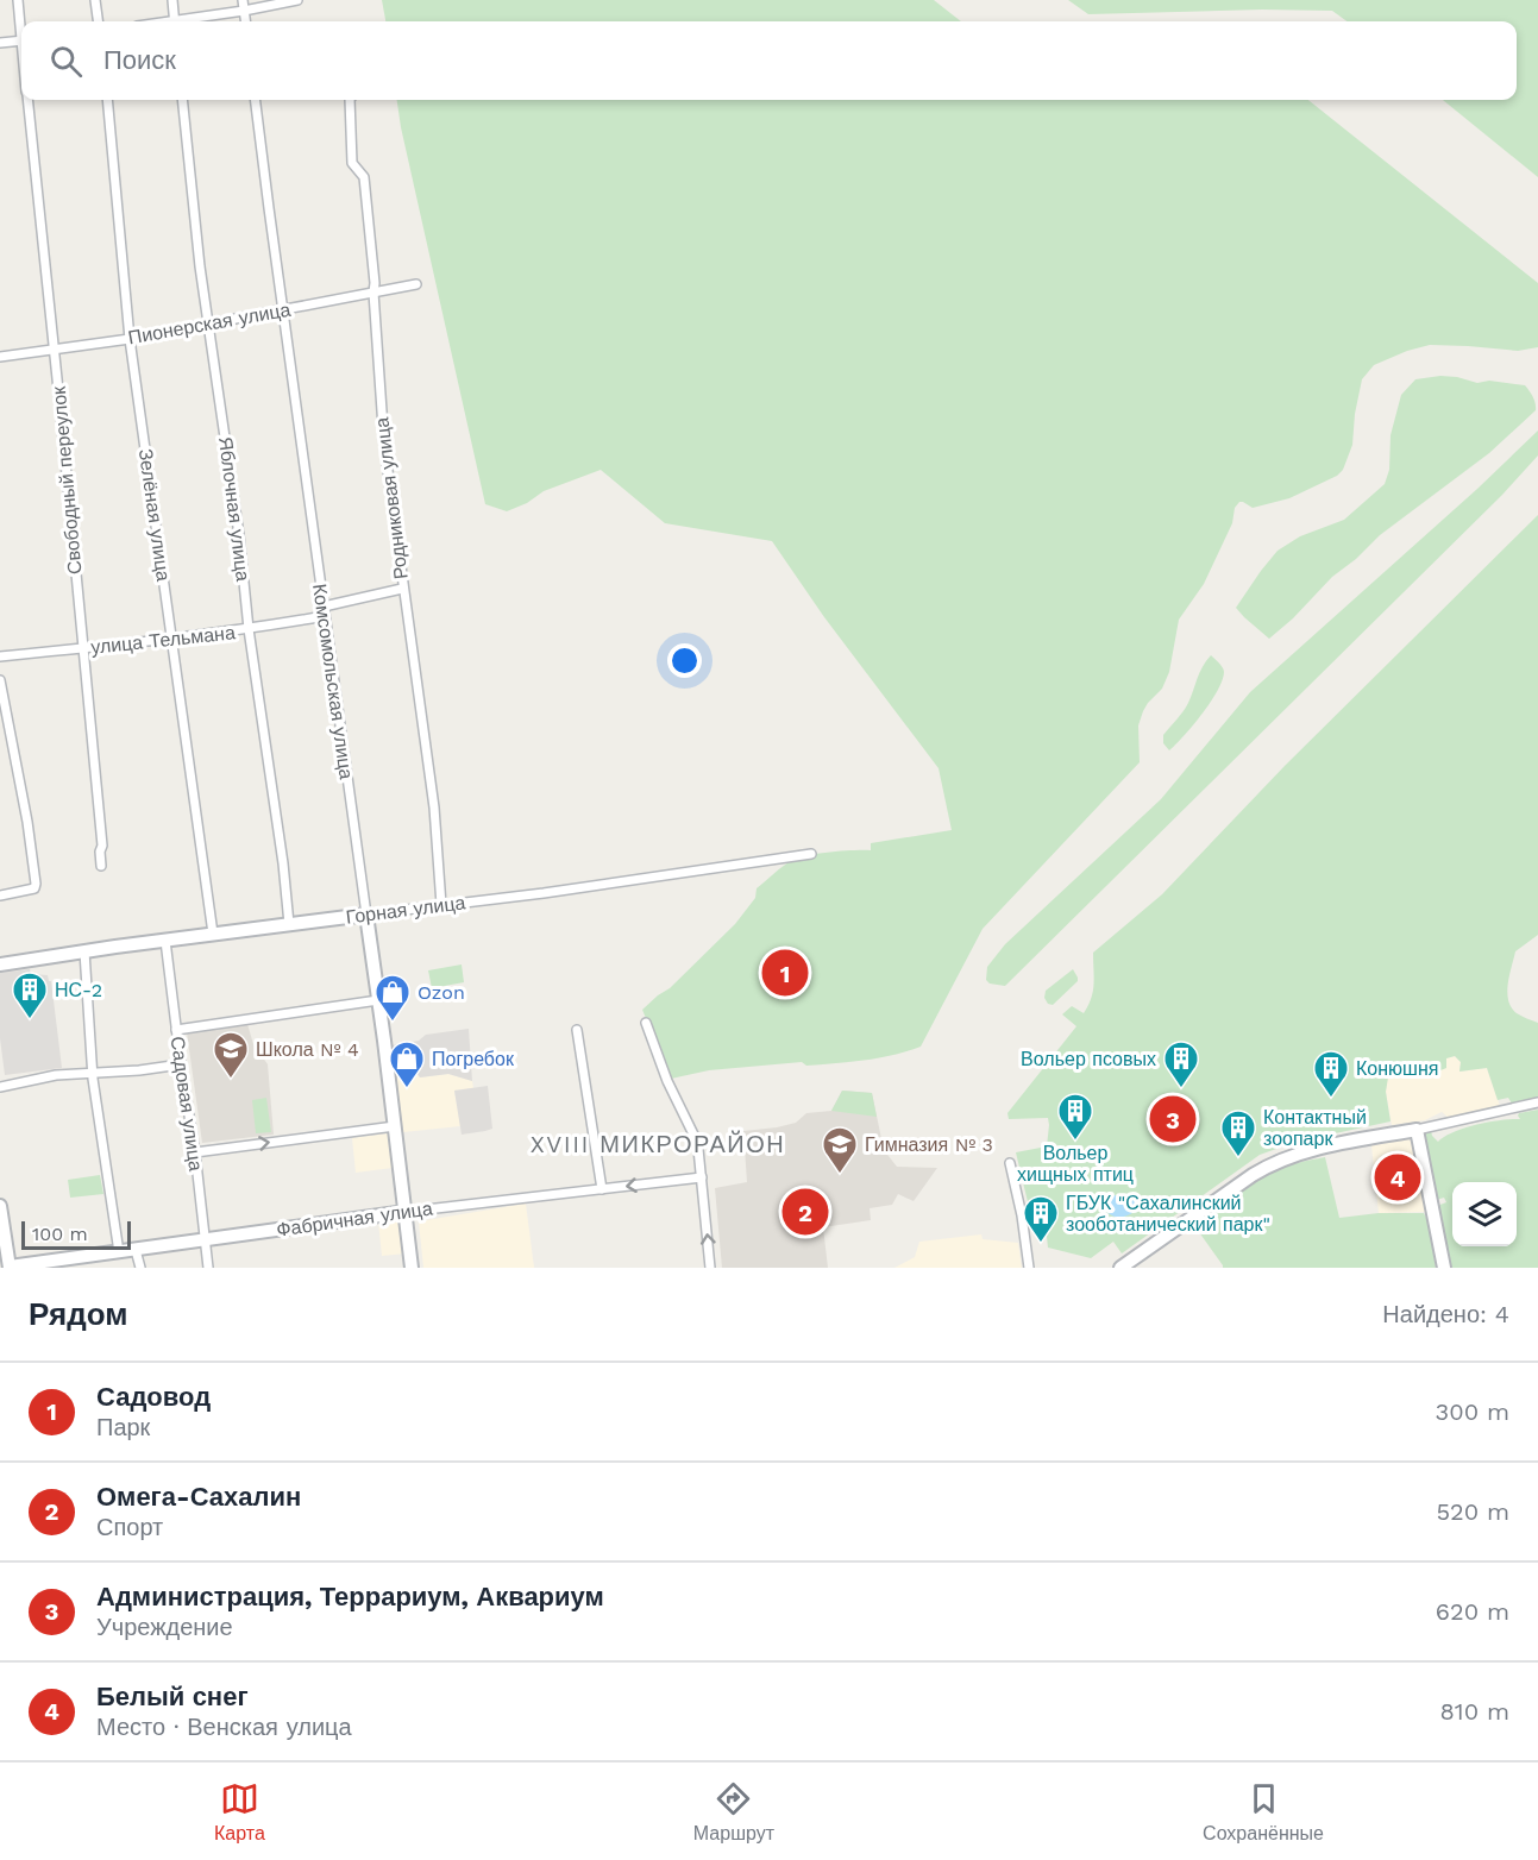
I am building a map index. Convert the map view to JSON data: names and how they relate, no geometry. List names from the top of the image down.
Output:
{
  "streets": {
    "street": [
      "Пионерская улица",
      "Свободный переулок",
      "Родниковая улица",
      "Яблочная улица",
      "Зелёная улица",
      "улица Тельмана",
      "Комсомольская улица",
      "Горная улица",
      "Садовая улица",
      "Фабричная улица"
    ]
  },
  "crossings": [
    ["Пионерская улица", "Свободный переулок"],
    ["Пионерская улица", "Родниковая улица"],
    ["Пионерская улица", "Яблочная улица"],
    ["Пионерская улица", "Зелёная улица"],
    ["Пионерская улица", "Комсомольская улица"],
    ["Свободный переулок", "улица Тельмана"],
    ["Родниковая улица", "Горная улица"],
    ["Яблочная улица", "улица Тельмана"],
    ["Яблочная улица", "Горная улица"],
    ["Зелёная улица", "улица Тельмана"],
    ["Зелёная улица", "Горная улица"],
    ["улица Тельмана", "Комсомольская улица"],
    ["Комсомольская улица", "Горная улица"],
    ["Комсомольская улица", "Фабричная улица"],
    ["Горная улица", "Садовая улица"],
    ["Садовая улица", "Фабричная улица"]
  ],
  "districts": ["XVIII МИКРОРАЙОН"],
  "places": {
    "building": [
      "НС-2",
      "Вольер псовых",
      "Конюшня",
      "Вольер хищных птиц",
      "Контактный зоопарк",
      "ГБУК \"Сахалинский зооботанический парк\""
    ],
    "shop": ["Ozon", "Погребок"],
    "school or university": ["Школа № 4", "Гимназия № 3"]
  },
  "scale_bar": "100 m",
  "page": {
    "search": "Поиск",
    "pins": [
      "1",
      "3",
      "4",
      "2"
    ],
    "scale": "100 m",
    "heading": ["Рядом", "Найдено: 4"],
    "list": [
      {
        "mark": "1",
        "name": "Садовод",
        "note": "Парк",
        "value": "300 m"
      },
      {
        "mark": "2",
        "name": "Омега-Сахалин",
        "note": "Спорт",
        "value": "520 m"
      },
      {
        "mark": "3",
        "name": "Администрация, Террариум, Аквариум",
        "note": "Учреждение",
        "value": "620 m"
      },
      {
        "mark": "4",
        "name": "Белый снег",
        "note": "Место · Венская улица",
        "value": "810 m"
      }
    ],
    "nav": ["Карта", "Маршрут", "Сохранённые"]
  }
}
